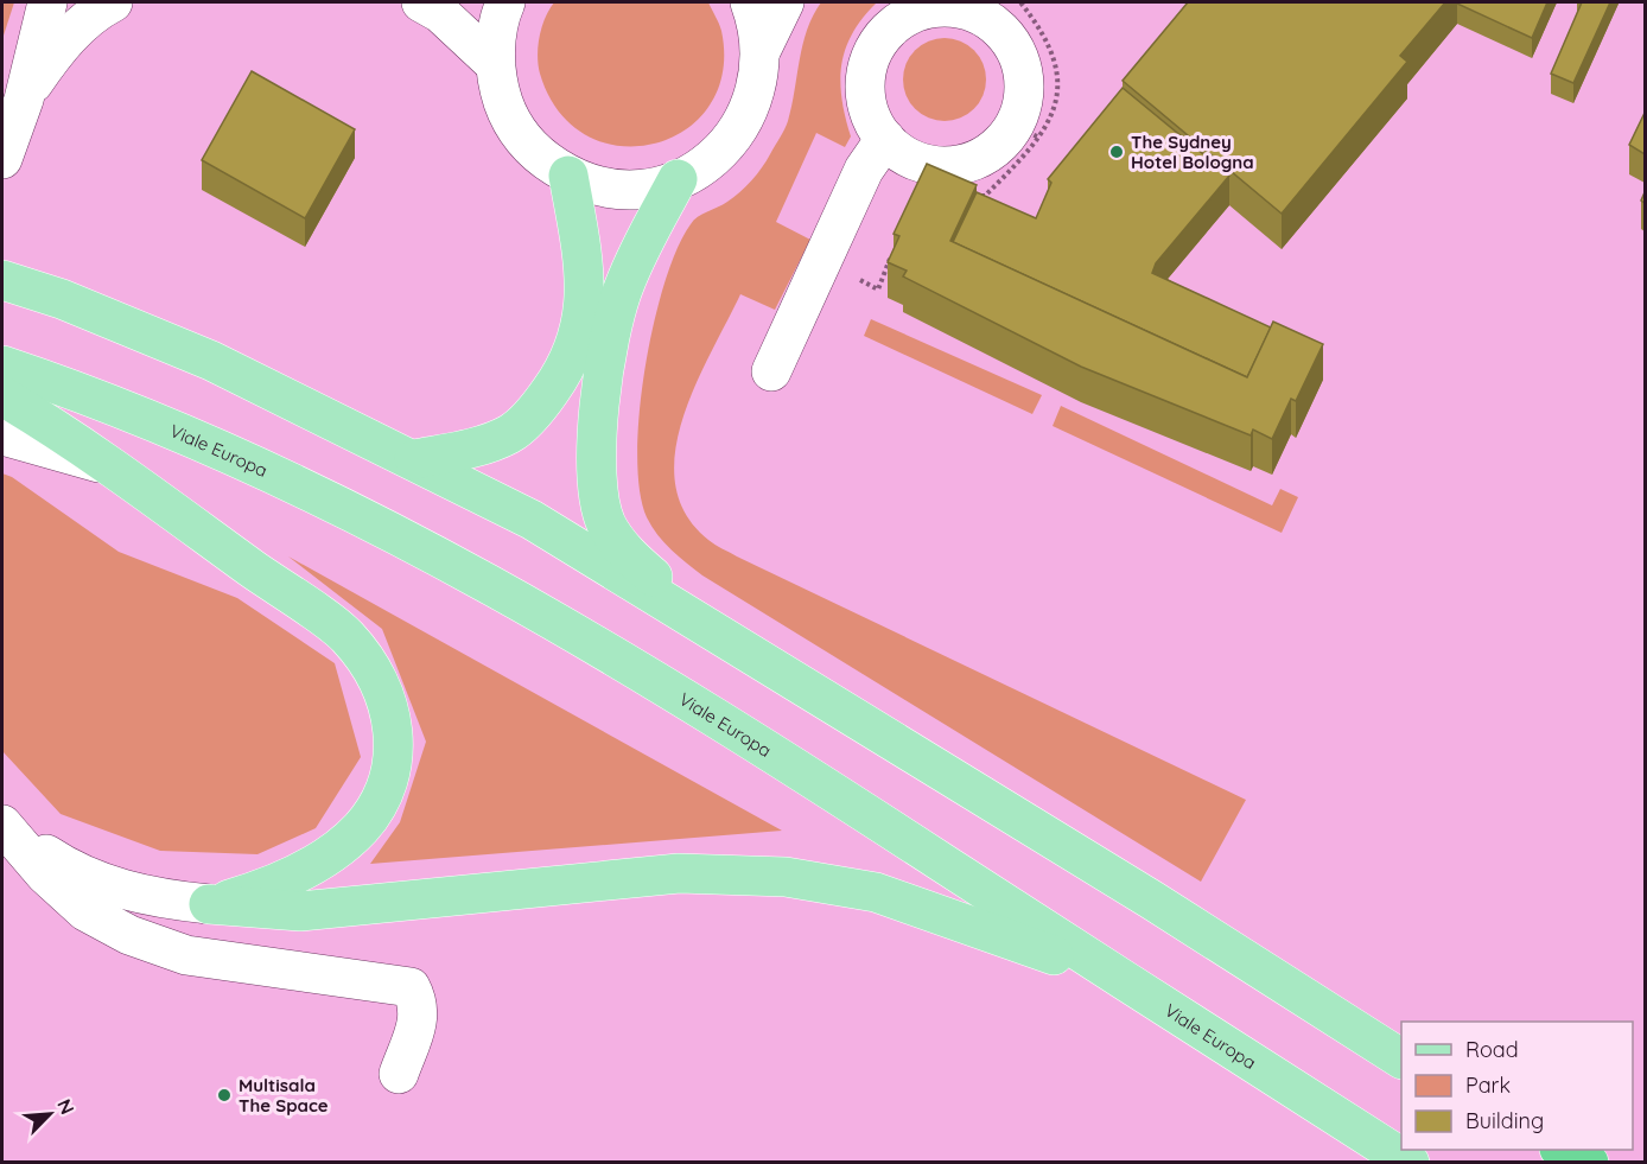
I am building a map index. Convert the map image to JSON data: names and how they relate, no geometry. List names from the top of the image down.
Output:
{
  "streets": {
    "main road": ["Viale Europa"]
  },
  "places": ["The Sydney Hotel Bologna", "Multisala The Space"],
  "legend": ["Road", "Park", "Building"],
  "north": "top right"
}
